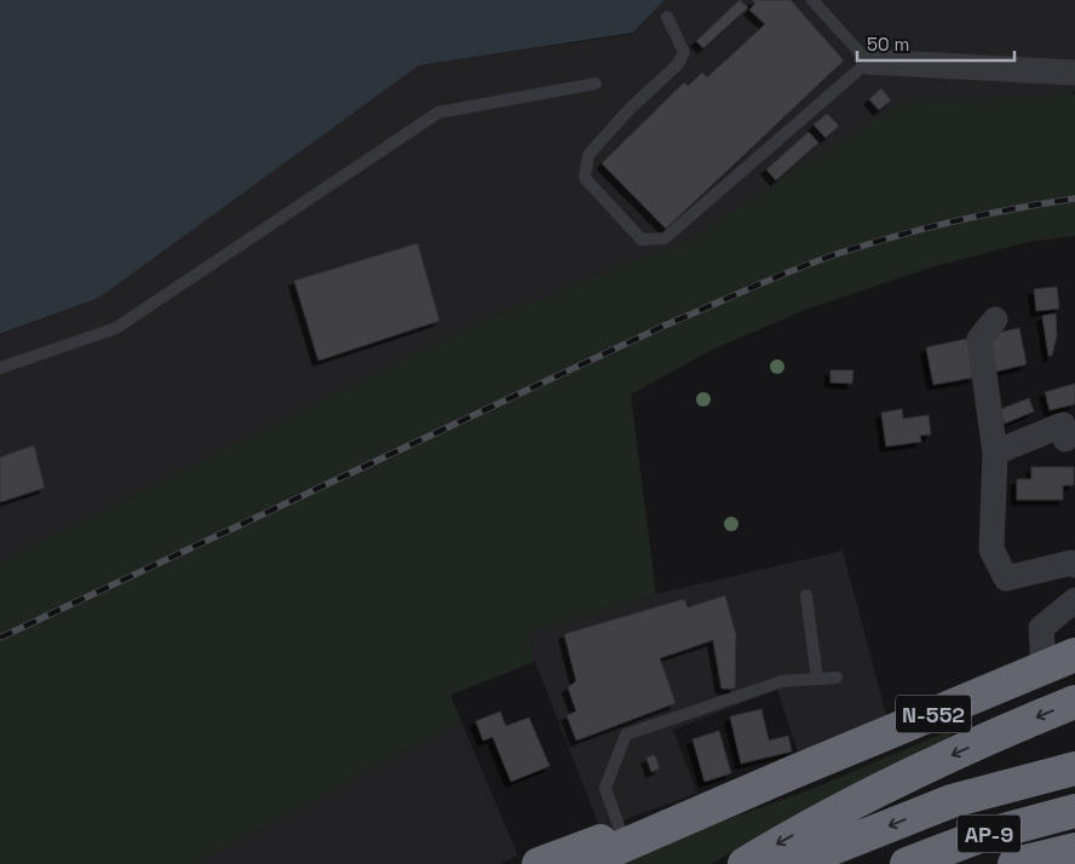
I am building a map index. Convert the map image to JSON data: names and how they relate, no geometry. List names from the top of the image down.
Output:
{
  "streets": {
    "highway": ["N-552", "AP-9"]
  },
  "scale_bar": "50 m"
}
